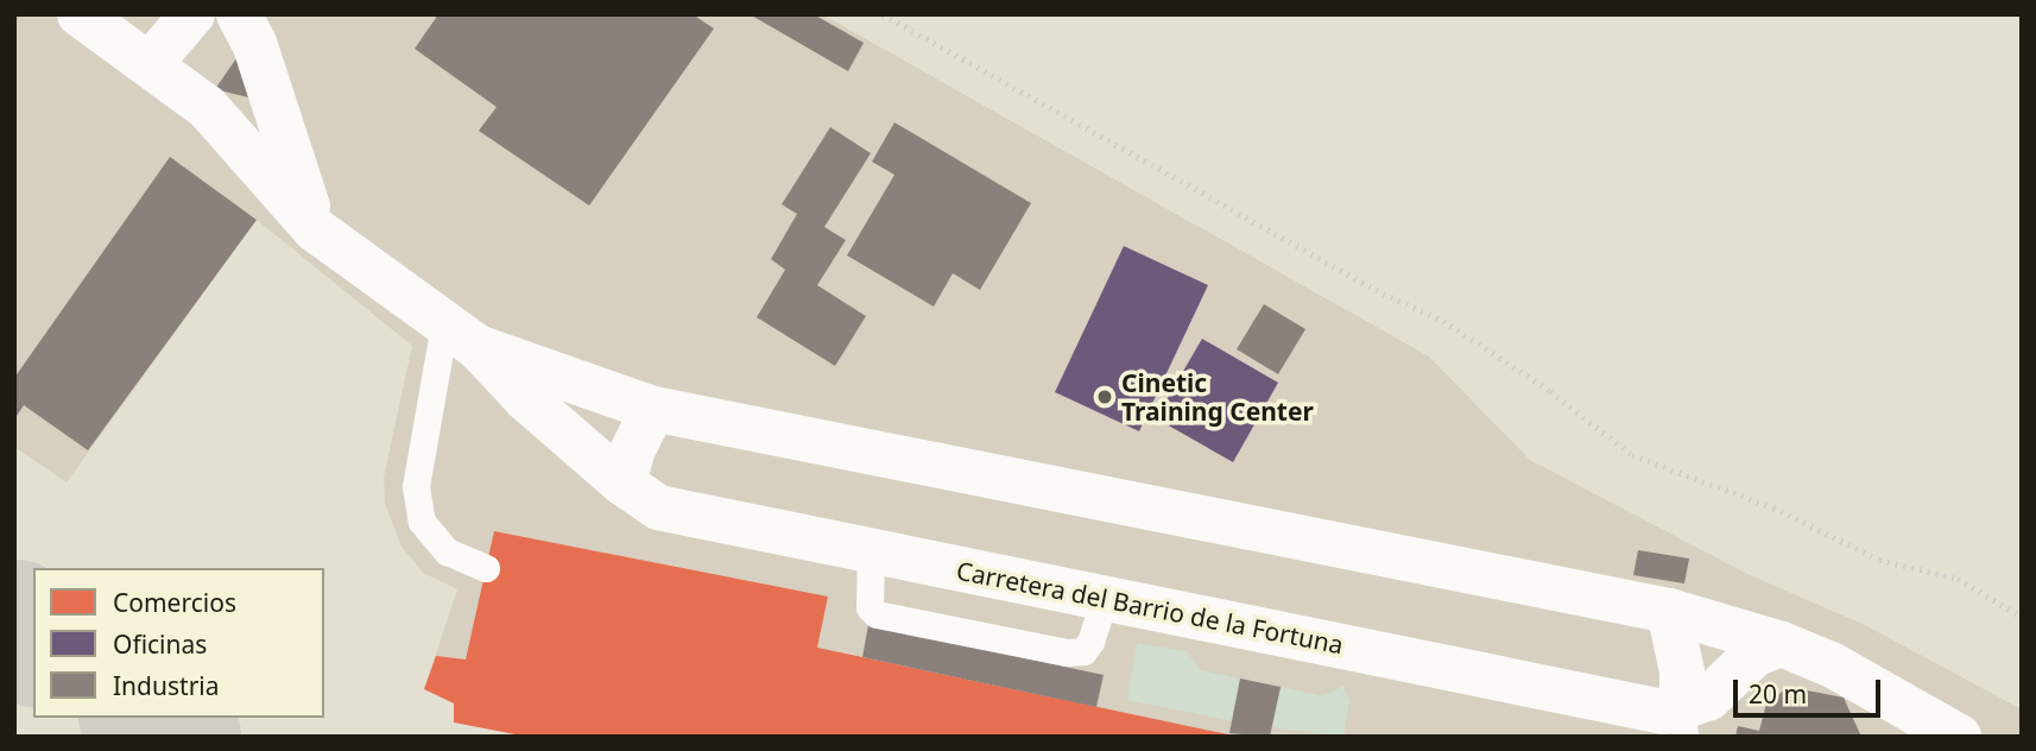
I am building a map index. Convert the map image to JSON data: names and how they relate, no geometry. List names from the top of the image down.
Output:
{
  "streets": {
    "street": ["Carretera del Barrio de la Fortuna"]
  },
  "places": ["Cinetic Training Center"],
  "legend": ["Comercios", "Oficinas", "Industria"],
  "scale_bar": "20 m"
}
